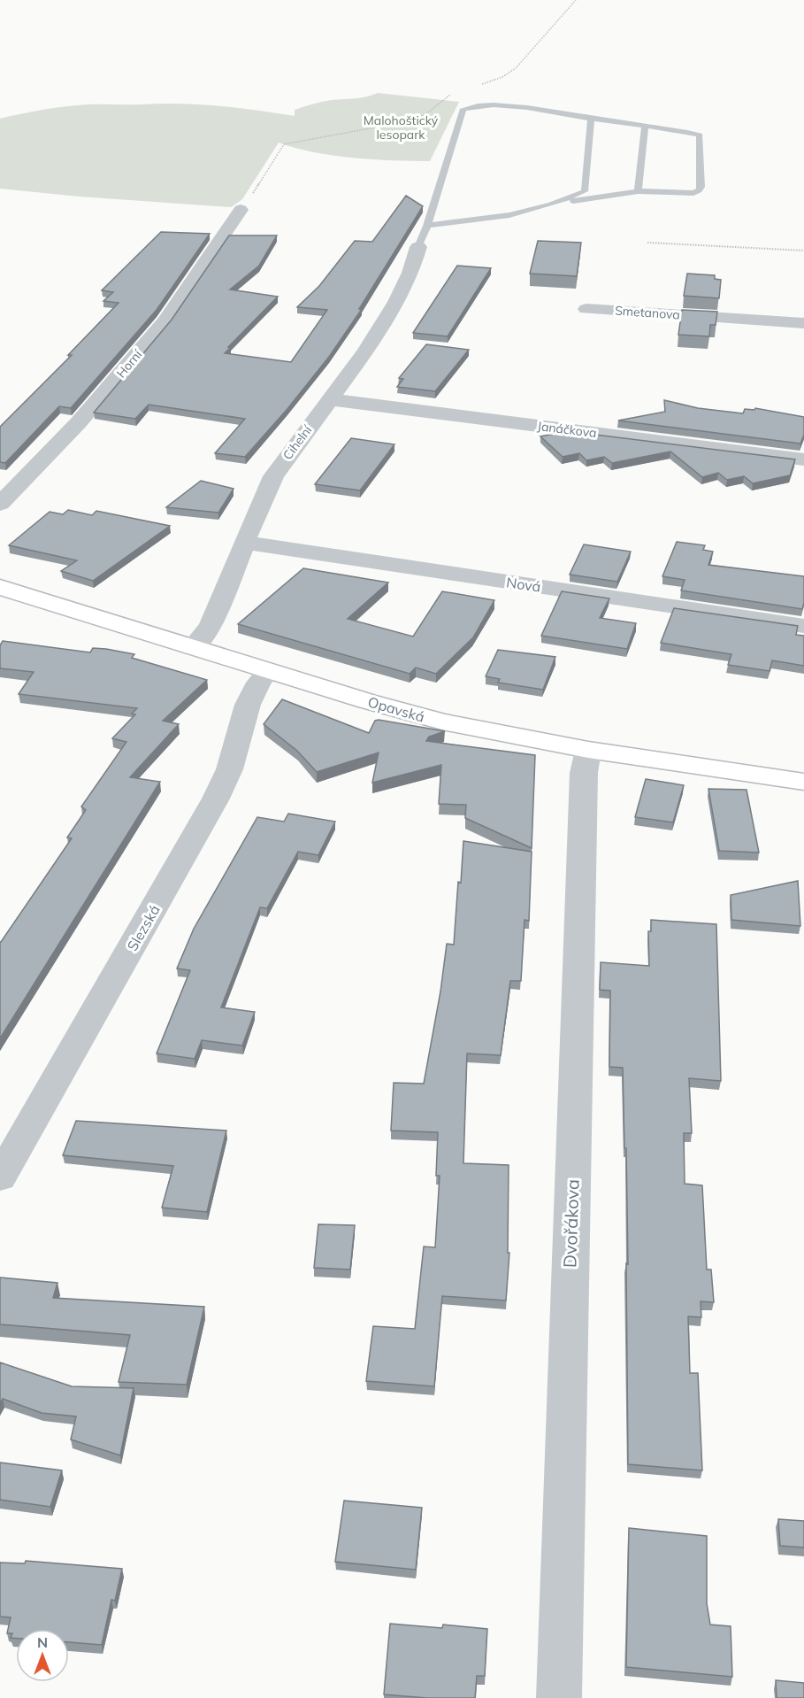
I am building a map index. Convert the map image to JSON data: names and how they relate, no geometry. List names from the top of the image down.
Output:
{
  "streets": {
    "main road": ["Opavská"],
    "street": [
      "Smetanova",
      "Horní",
      "Janáčkova",
      "Cihelní",
      "Nová",
      "Slezská",
      "Dvořákova"
    ]
  },
  "crossings": [
    ["Janáčkova", "Cihelní"],
    ["Cihelní", "Nová"],
    ["Cihelní", "Opavská"],
    ["Opavská", "Slezská"],
    ["Opavská", "Dvořákova"]
  ],
  "parks": ["Malohoštický lesopark"],
  "north": "top"
}
